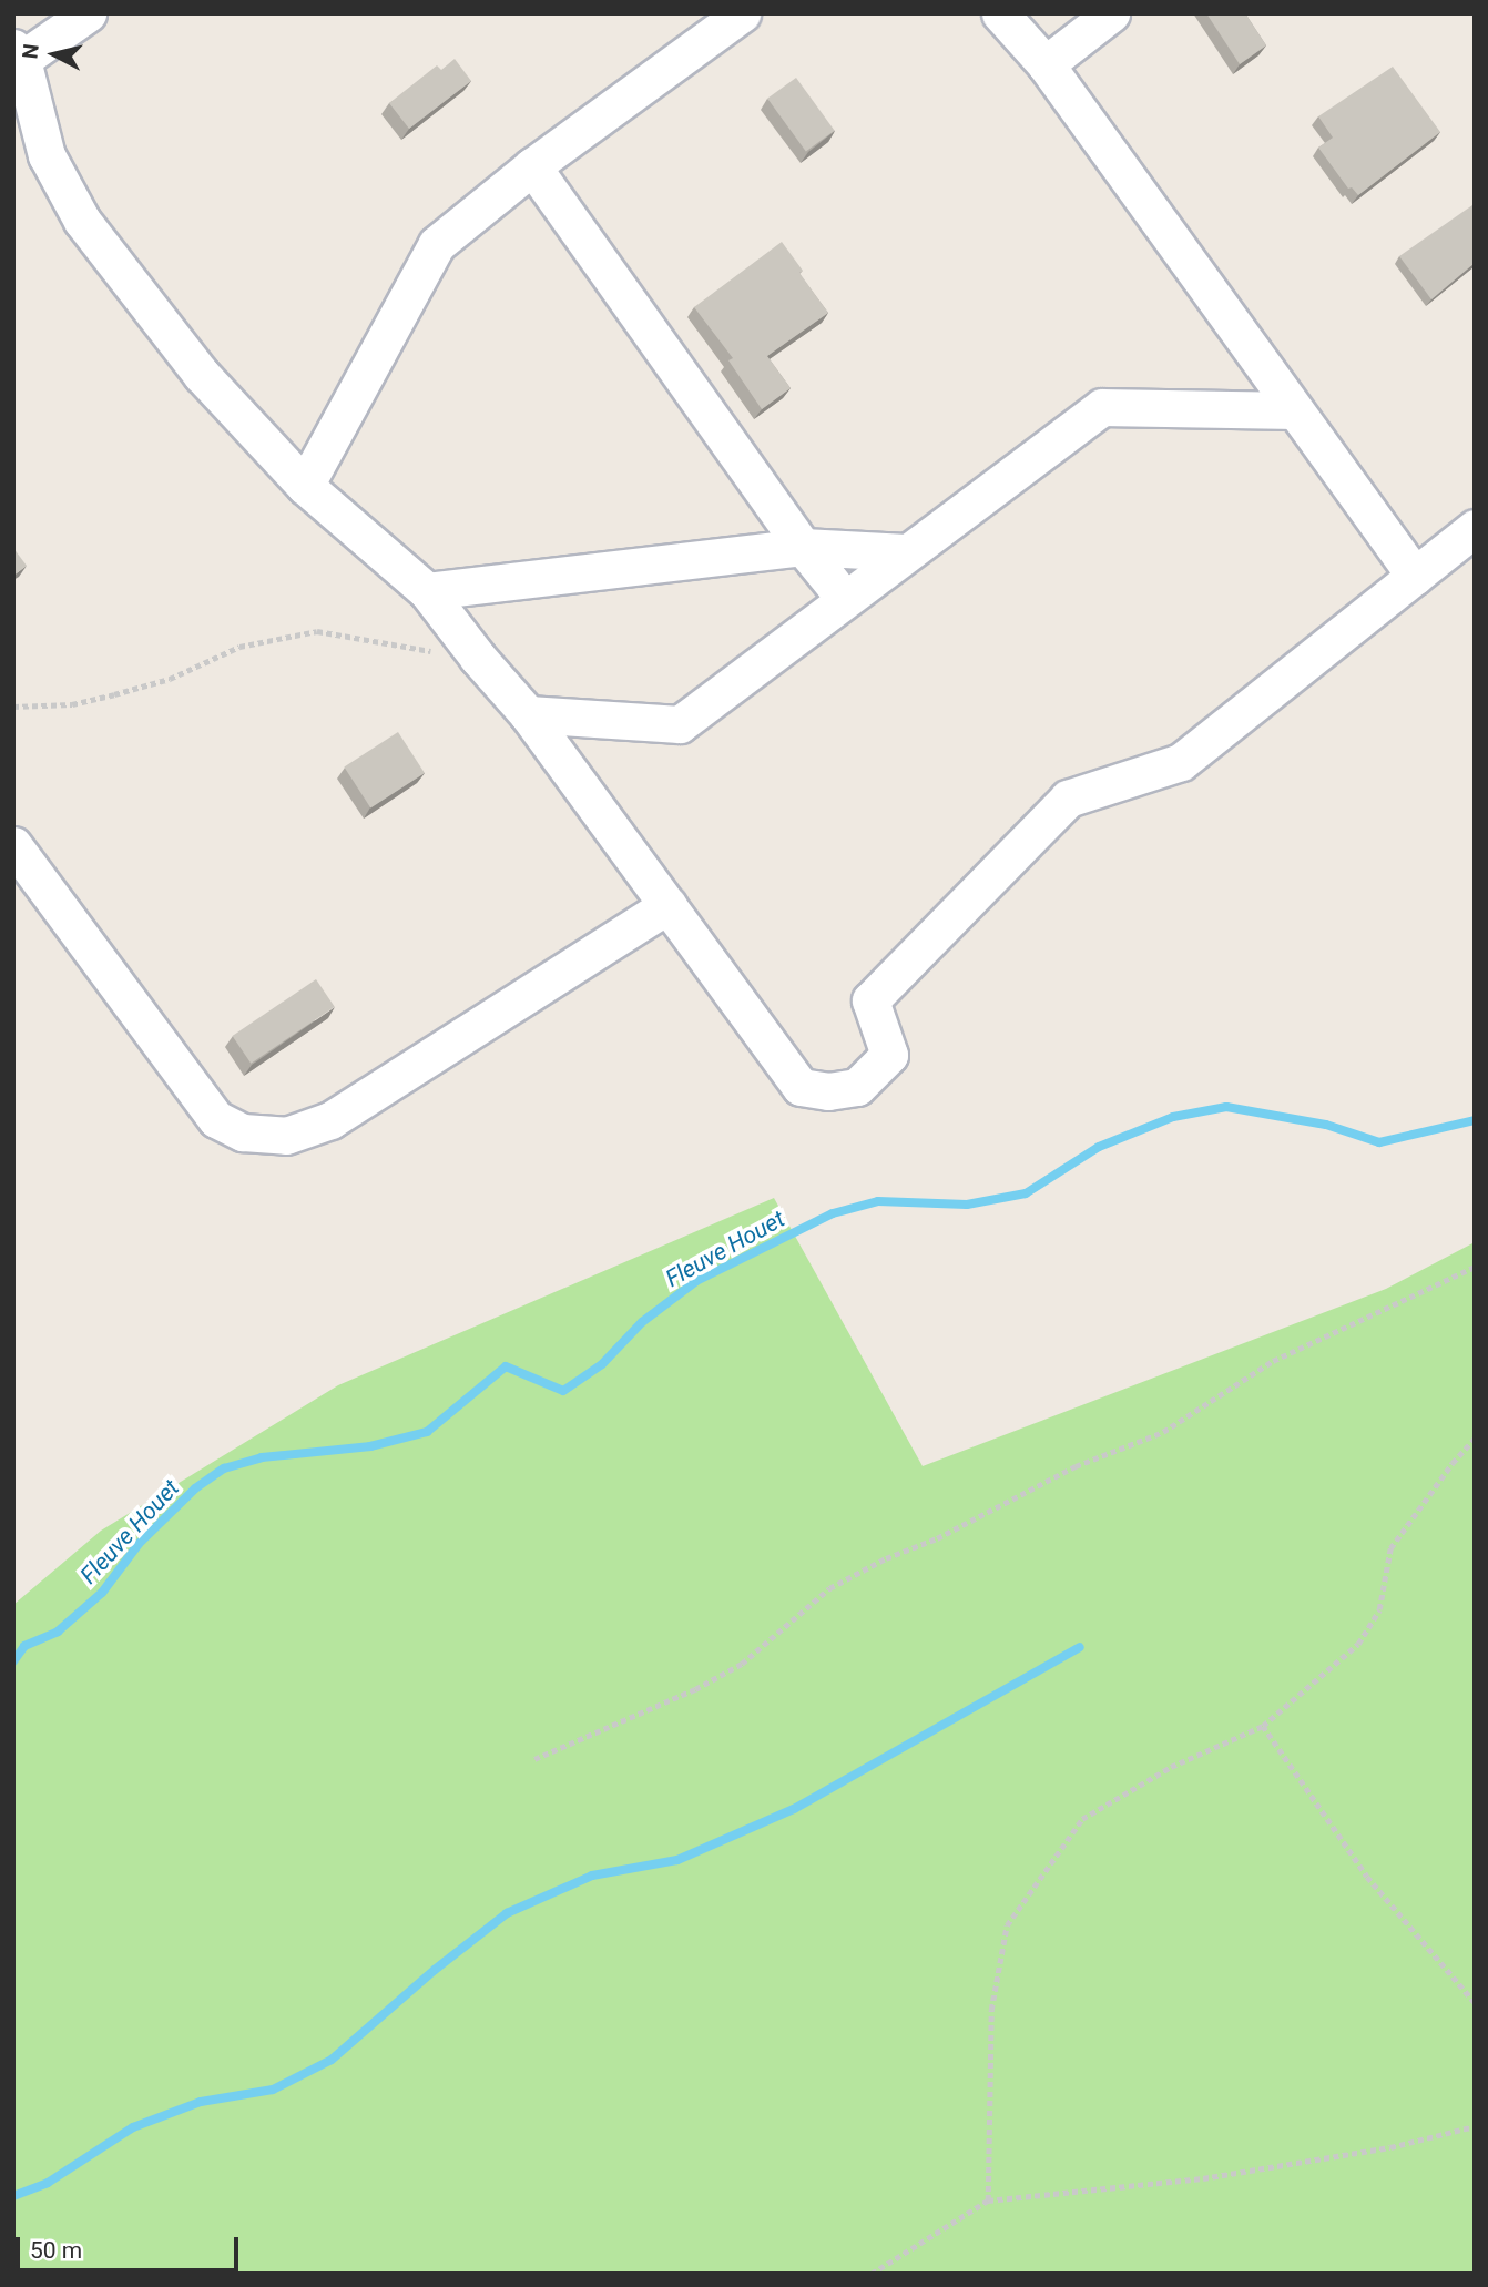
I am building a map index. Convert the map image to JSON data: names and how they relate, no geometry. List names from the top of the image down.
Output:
{
  "water": ["Fleuve Houet"],
  "scale_bar": "50 m",
  "north": "left"
}
